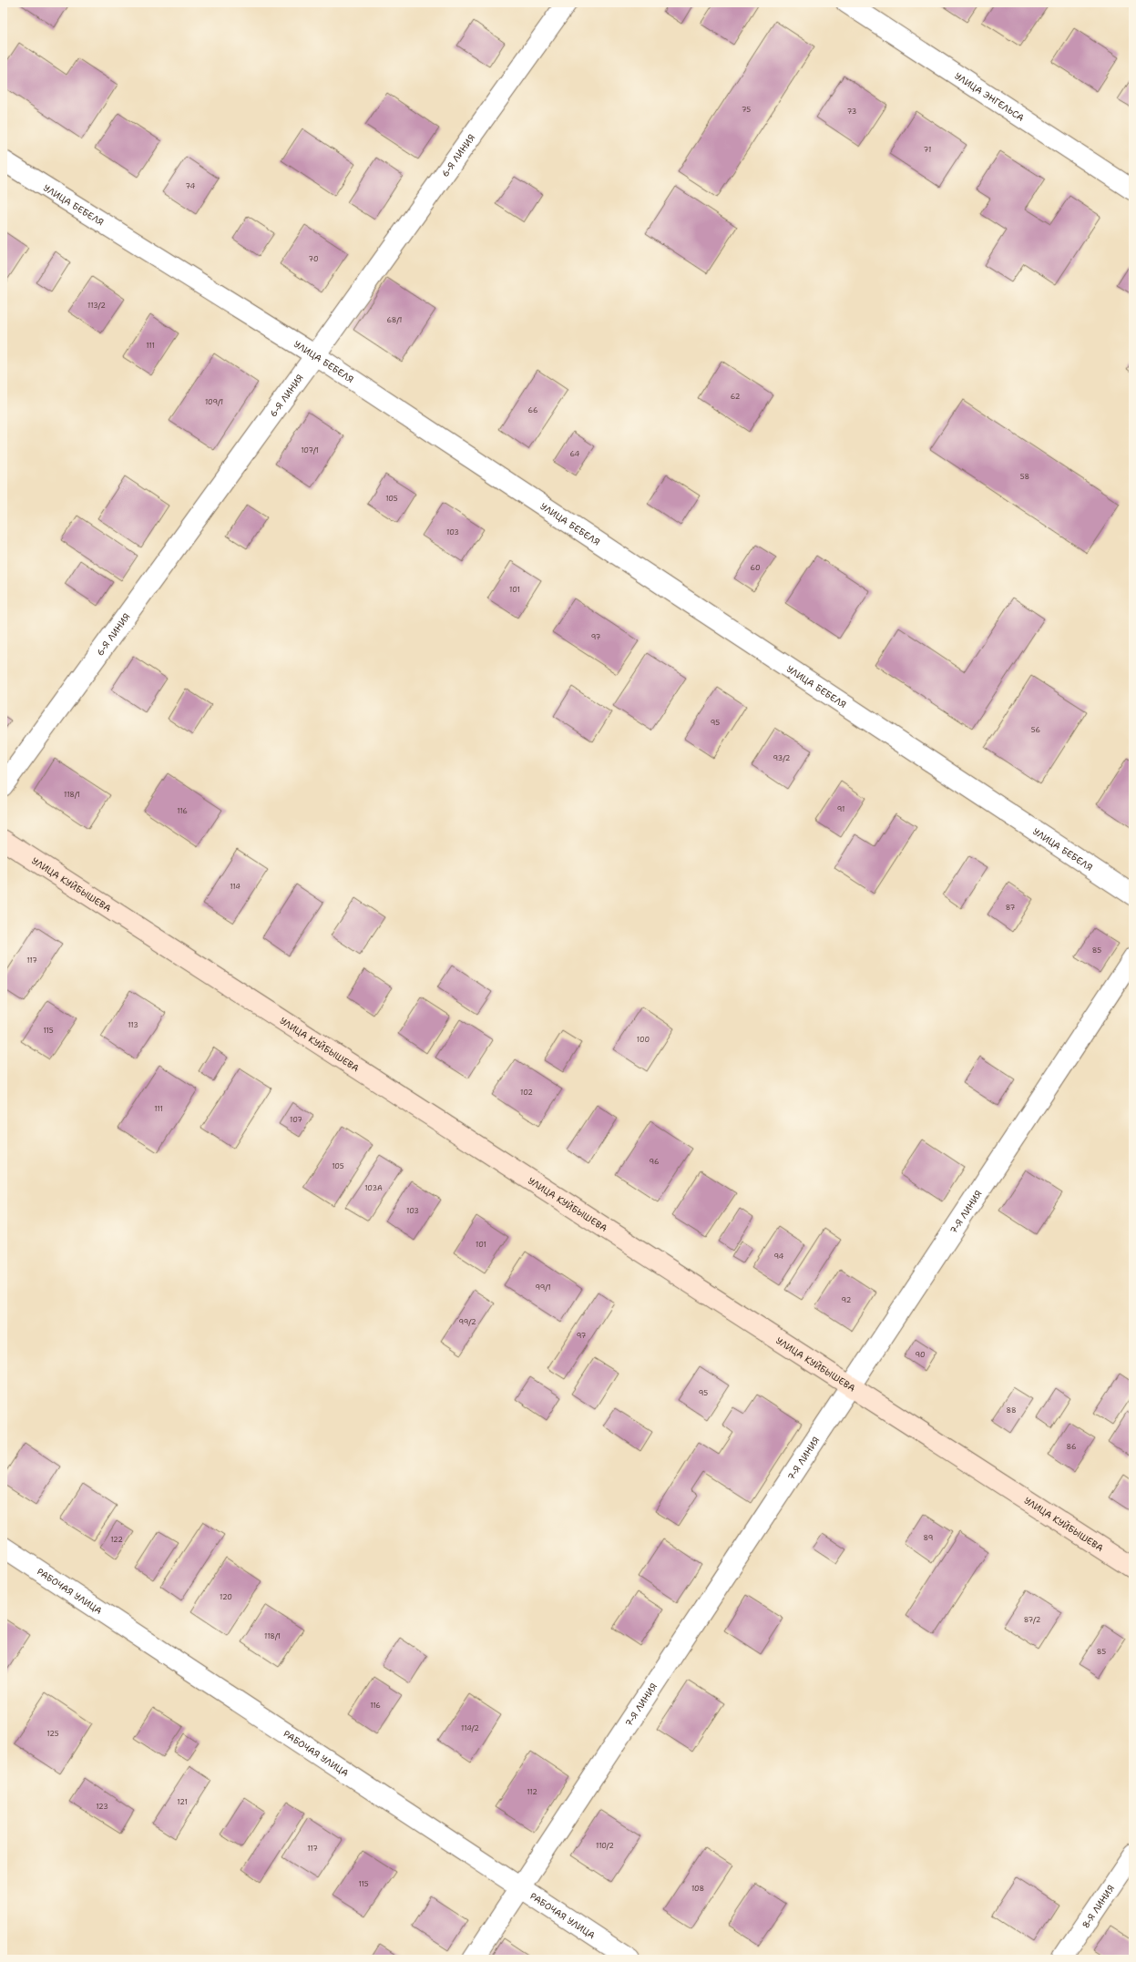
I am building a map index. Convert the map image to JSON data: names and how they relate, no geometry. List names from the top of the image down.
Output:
{
  "streets": {
    "street": [
      "УЛИЦА ЭНГЕЛЬСА",
      "6-Я ЛИНИЯ",
      "УЛИЦА БЕБЕЛЯ",
      "УЛИЦА КУЙБЫШЕВА",
      "7-Я ЛИНИЯ",
      "РАБОЧАЯ УЛИЦА",
      "8-Я ЛИНИЯ"
    ]
  },
  "crossings": [
    ["6-Я ЛИНИЯ", "УЛИЦА БЕБЕЛЯ"],
    ["УЛИЦА КУЙБЫШЕВА", "7-Я ЛИНИЯ"],
    ["7-Я ЛИНИЯ", "РАБОЧАЯ УЛИЦА"]
  ],
  "house_numbers": [
    "75",
    "73",
    "71",
    "74",
    "70",
    "113/2",
    "68/1",
    "111",
    "62",
    "109/1",
    "66",
    "107/1",
    "64",
    "58",
    "105",
    "103",
    "60",
    "101",
    "97",
    "95",
    "56",
    "93/2",
    "118/1",
    "91",
    "116",
    "114",
    "87",
    "85",
    "117",
    "113",
    "115",
    "100",
    "102",
    "111",
    "107",
    "96",
    "105",
    "103А",
    "103",
    "101",
    "94",
    "99/1",
    "92",
    "99/2",
    "97",
    "90",
    "95",
    "88",
    "86",
    "89",
    "122",
    "120",
    "87/2",
    "118/1",
    "85",
    "116",
    "114/2",
    "125",
    "112",
    "121",
    "123",
    "110/2",
    "117",
    "115",
    "108"
  ]
}
